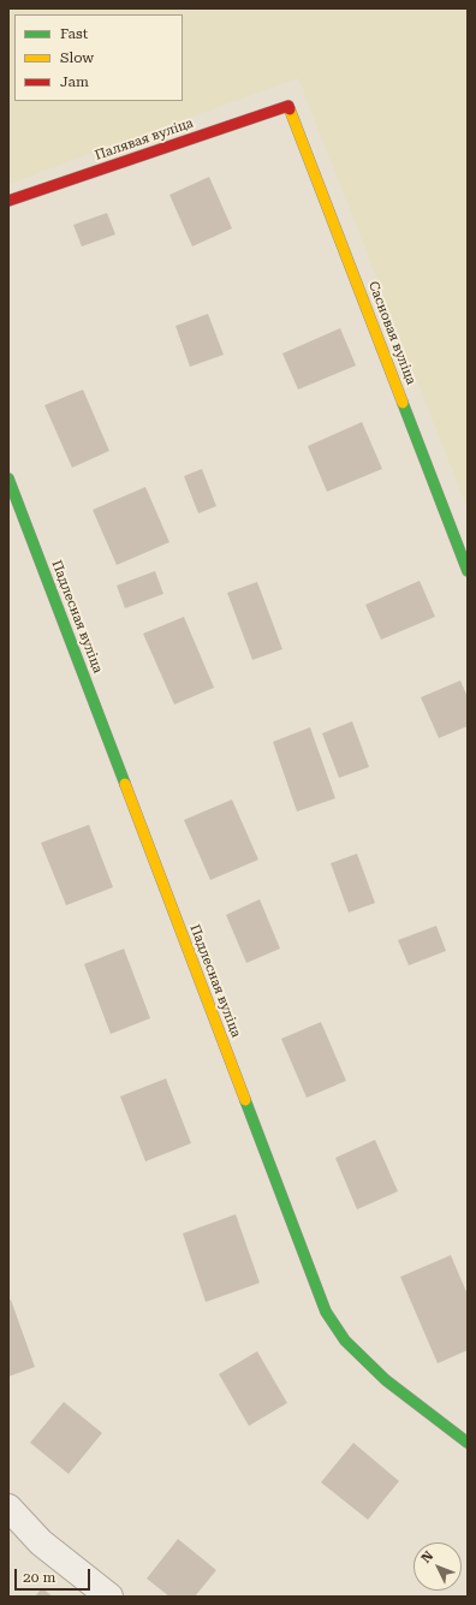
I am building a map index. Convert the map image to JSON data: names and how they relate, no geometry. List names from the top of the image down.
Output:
{
  "streets": {
    "street": ["Палявая вуліца", "Сасновая вуліца", "Падлесная вуліца"]
  },
  "crossings": [
    ["Палявая вуліца", "Сасновая вуліца"]
  ],
  "legend": ["Fast", "Slow", "Jam"],
  "scale_bar": "20 m",
  "north": "top left"
}
